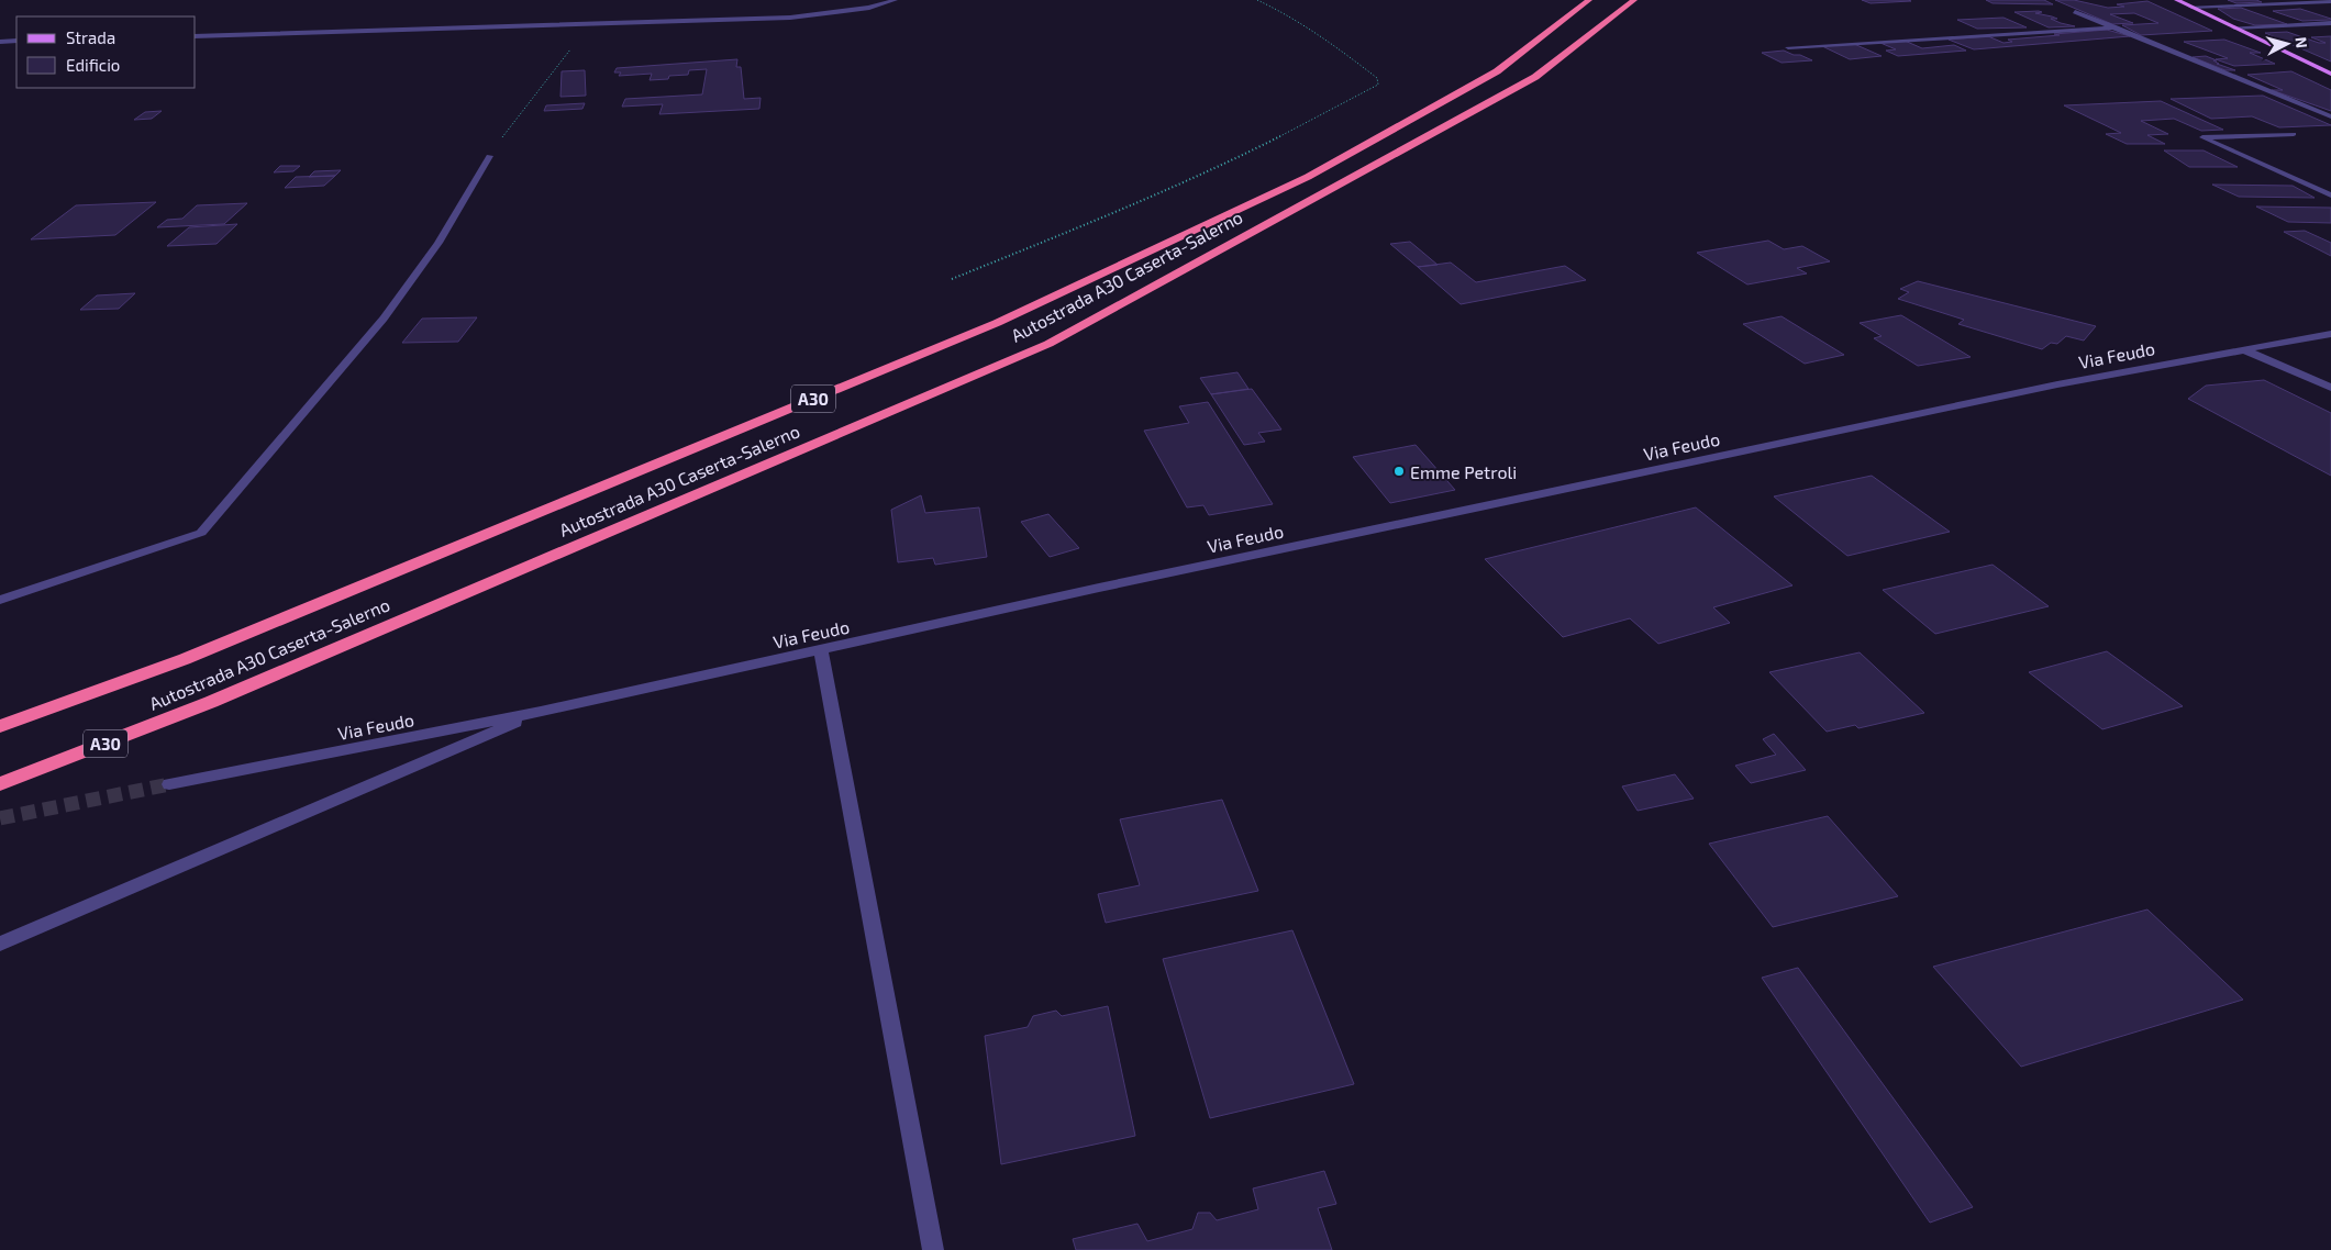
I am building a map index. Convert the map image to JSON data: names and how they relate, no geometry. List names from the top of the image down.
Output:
{
  "streets": {
    "highway": ["Autostrada A30 Caserta-Salerno", "A30"],
    "street": ["Via Feudo"]
  },
  "places": ["Emme Petroli"],
  "legend": ["Strada", "Edificio"],
  "north": "right"
}
